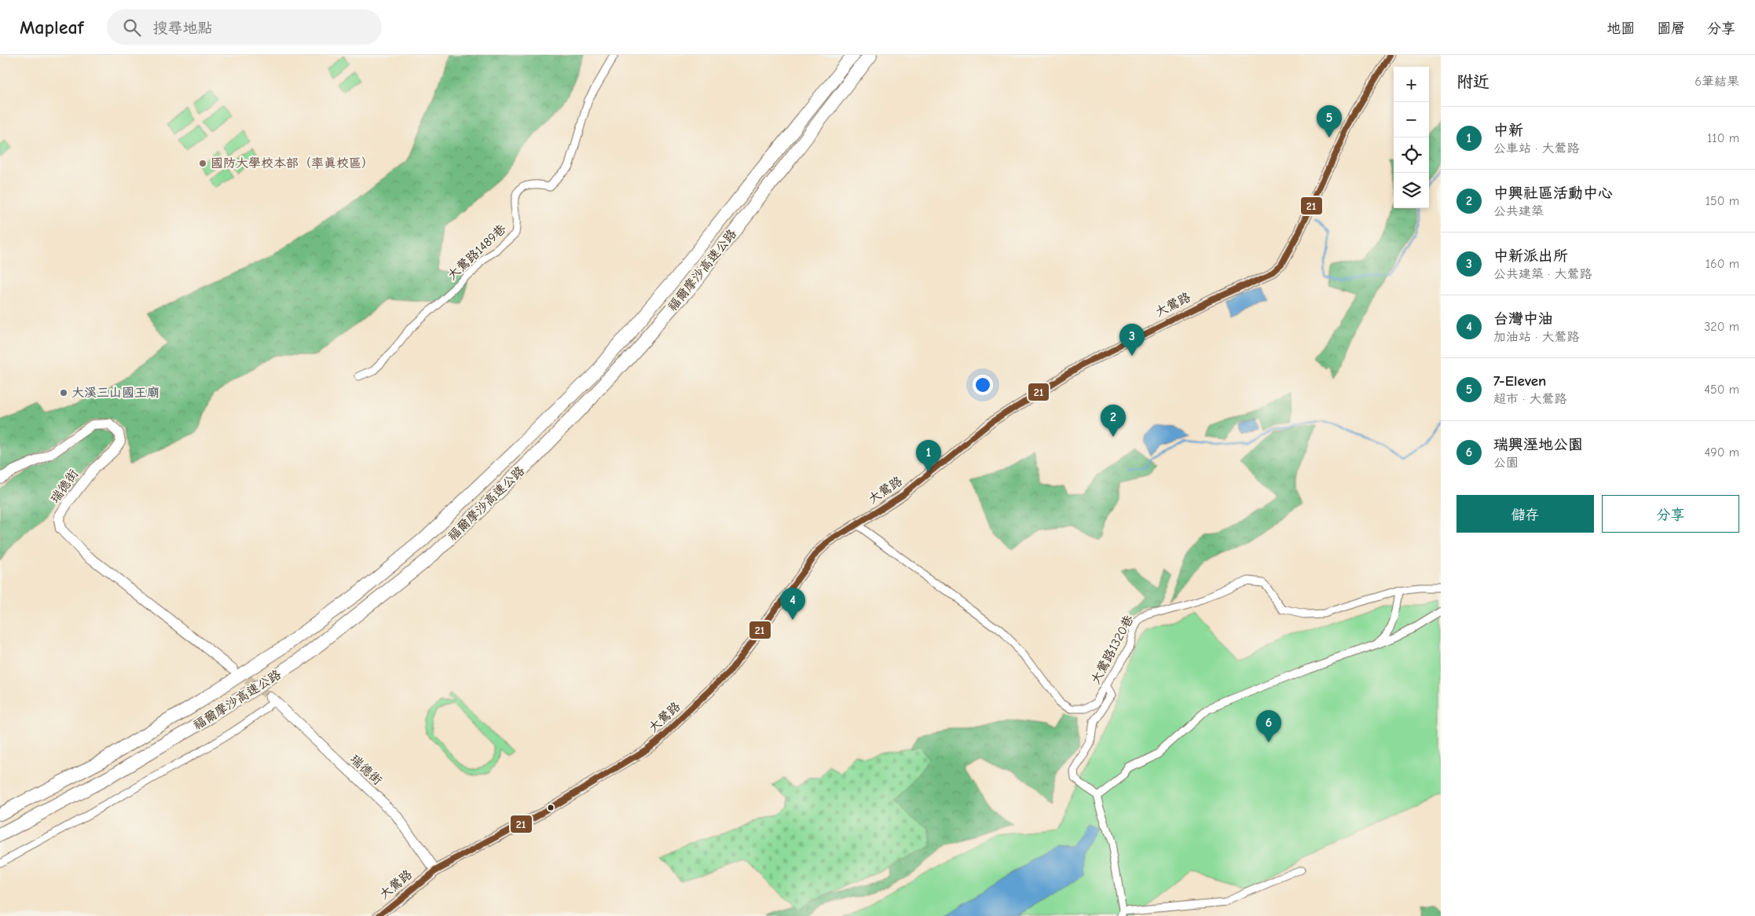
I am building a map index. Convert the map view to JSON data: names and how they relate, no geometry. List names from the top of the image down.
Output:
{
  "streets": {
    "highway": ["福爾摩沙高速公路"],
    "street": [
      "大鶯路1489巷",
      "大鶯路",
      "瑞德街",
      "大鶯路1320巷"
    ]
  },
  "crossings": [
    ["大鶯路", "瑞德街"],
    ["大鶯路", "大鶯路1320巷"]
  ],
  "places": ["國防大學校本部（率真校區）", "大溪三山國王廟"],
  "lines": ["transit line 21"],
  "page": {
    "header": "Mapleaf",
    "search": "搜尋地點",
    "nav": ["地圖", "圖層", "分享"],
    "heading": ["附近", "6筆結果"],
    "map_buttons": ["+", "−"],
    "pins": [
      "5",
      "3",
      "2",
      "1",
      "4",
      "6"
    ],
    "list": [
      {
        "mark": "1",
        "name": "中新",
        "note": "公車站 · 大鶯路",
        "value": "110 m"
      },
      {
        "mark": "2",
        "name": "中興社區活動中心",
        "note": "公共建築",
        "value": "150 m"
      },
      {
        "mark": "3",
        "name": "中新派出所",
        "note": "公共建築 · 大鶯路",
        "value": "160 m"
      },
      {
        "mark": "4",
        "name": "台灣中油",
        "note": "加油站 · 大鶯路",
        "value": "320 m"
      },
      {
        "mark": "5",
        "name": "7-Eleven",
        "note": "超市 · 大鶯路",
        "value": "450 m"
      },
      {
        "mark": "6",
        "name": "瑞興溼地公園",
        "note": "公園",
        "value": "490 m"
      }
    ],
    "buttons": ["儲存", "分享"]
  }
}
